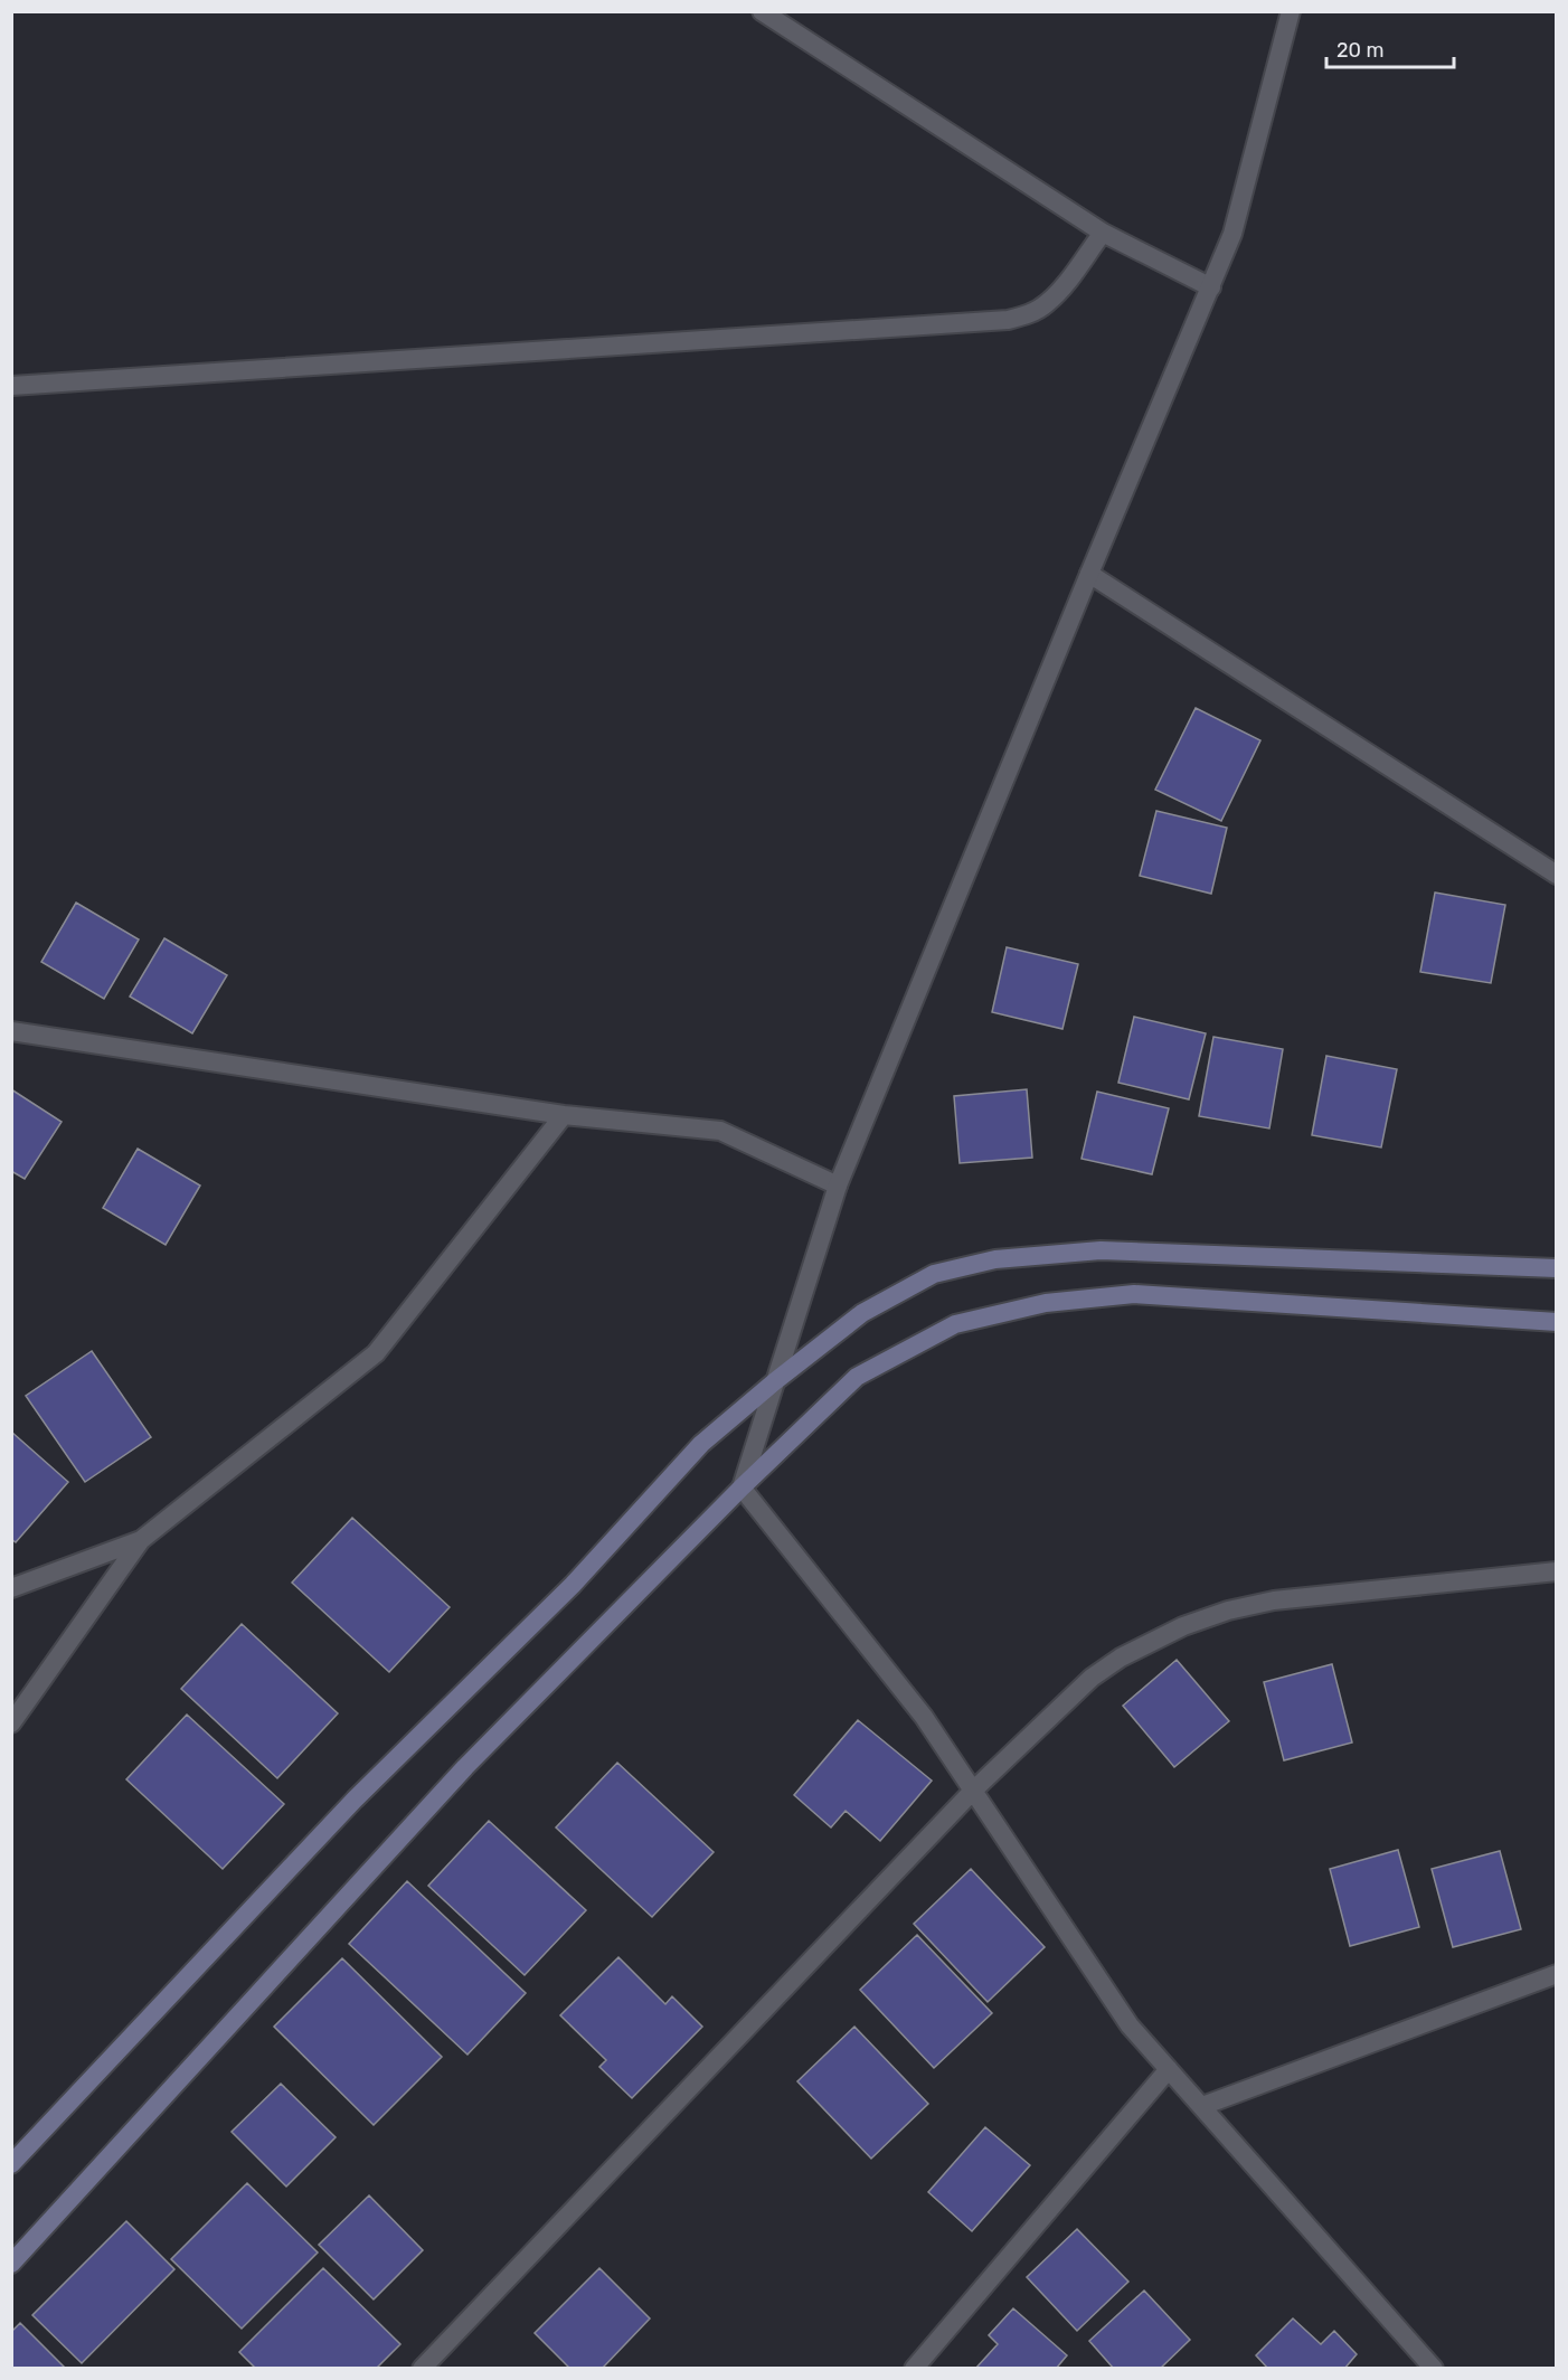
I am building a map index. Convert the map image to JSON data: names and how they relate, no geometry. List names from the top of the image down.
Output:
{
  "scale_bar": "20 m"
}
